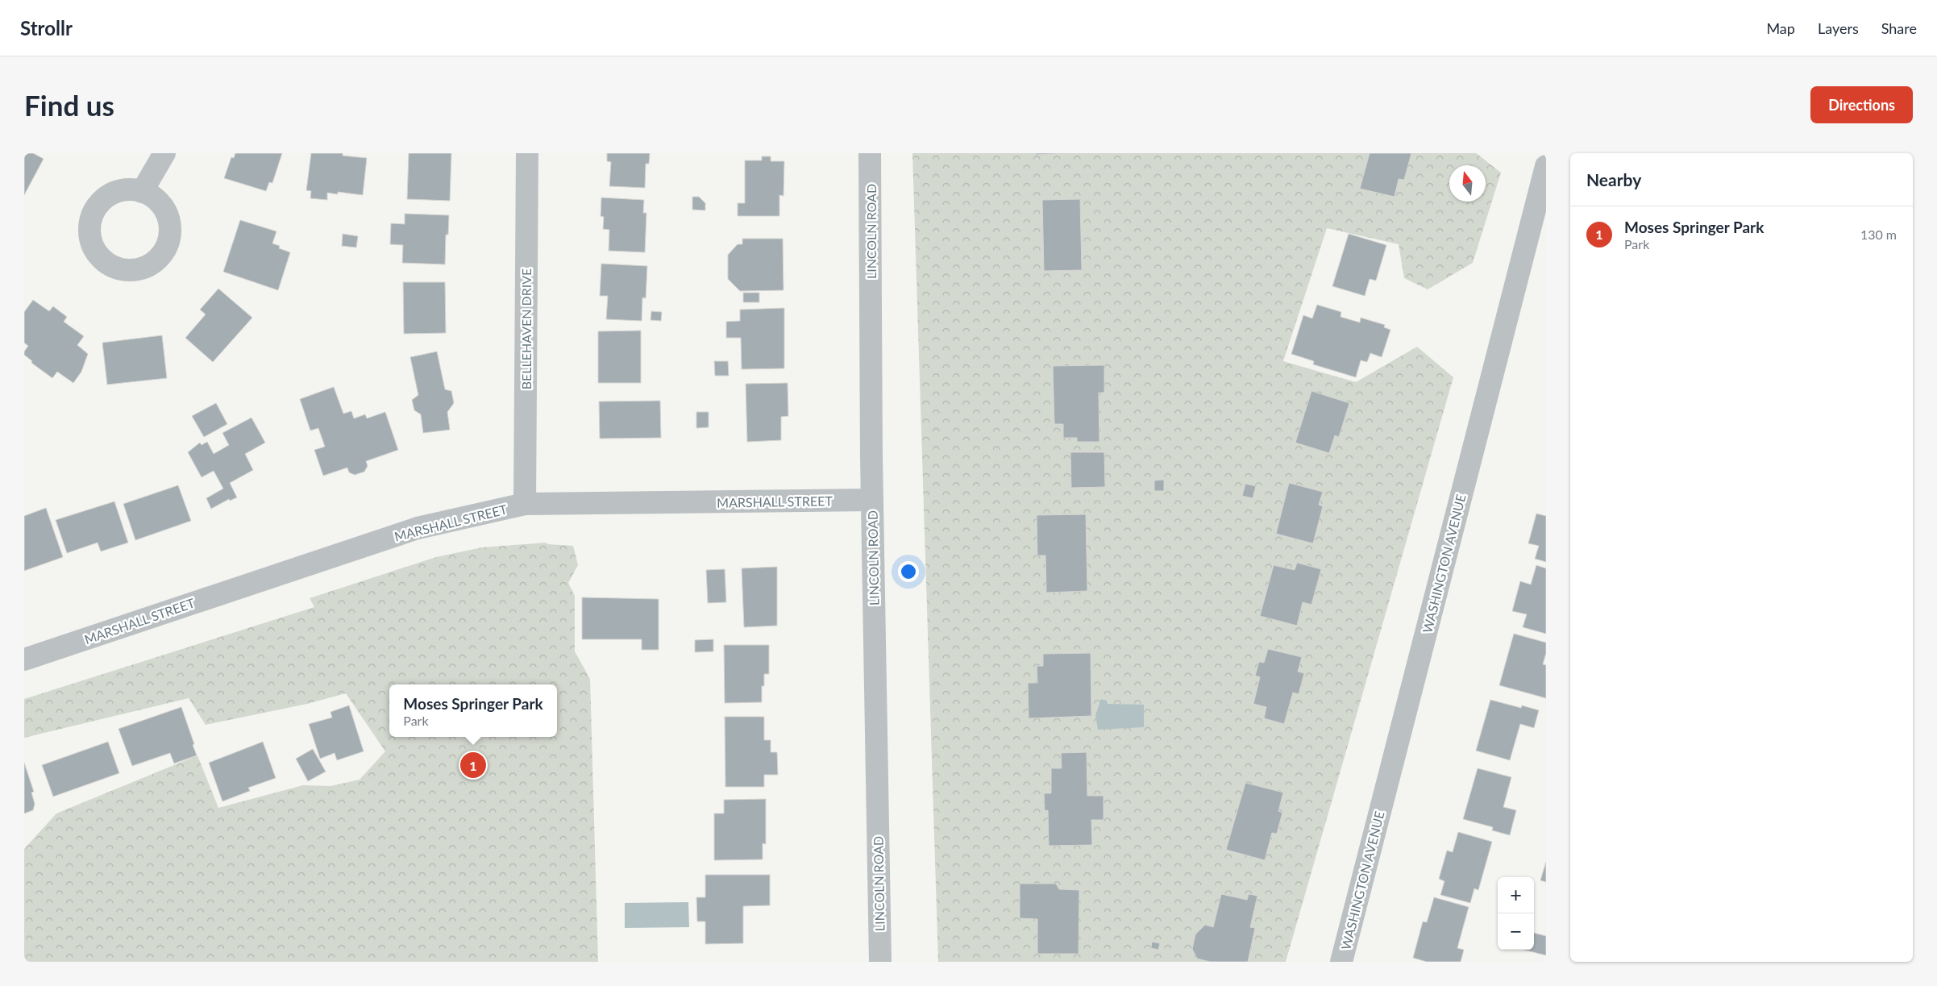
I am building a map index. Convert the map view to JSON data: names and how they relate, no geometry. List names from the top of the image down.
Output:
{
  "streets": {
    "street": [
      "LINCOLN ROAD",
      "BELLEHAVEN DRIVE",
      "MARSHALL STREET",
      "WASHINGTON AVENUE"
    ]
  },
  "crossings": [
    ["LINCOLN ROAD", "MARSHALL STREET"],
    ["BELLEHAVEN DRIVE", "MARSHALL STREET"]
  ],
  "north": "top",
  "page": {
    "header": "Strollr",
    "nav": ["Map", "Layers", "Share"],
    "buttons": "Directions",
    "title": "Find us",
    "heading": "Nearby",
    "list": [
      {
        "mark": "1",
        "name": "Moses Springer Park",
        "note": "Park",
        "value": "130 m"
      }
    ],
    "popup": ["Moses Springer Park", "Park"],
    "pins": "1",
    "map_buttons": ["+", "−"]
  }
}
